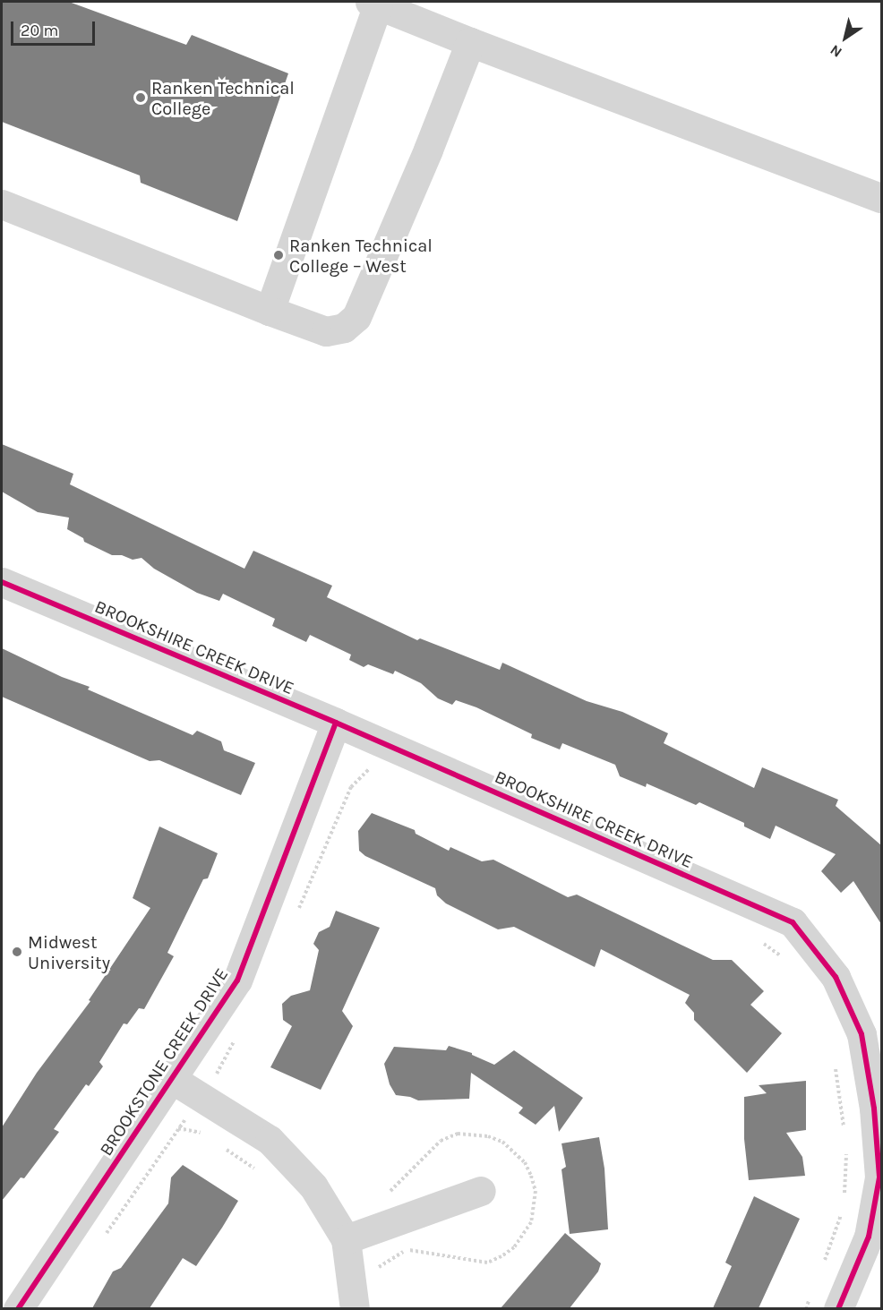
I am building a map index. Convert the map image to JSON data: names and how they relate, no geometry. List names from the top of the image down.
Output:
{
  "streets": {
    "street": ["BROOKSHIRE CREEK DRIVE", "BROOKSTONE CREEK DRIVE"]
  },
  "crossings": [
    ["BROOKSHIRE CREEK DRIVE", "BROOKSTONE CREEK DRIVE"]
  ],
  "places": ["Ranken Technical College", "Ranken Technical College – West", "Midwest University"],
  "scale_bar": "20 m",
  "north": "bottom left"
}
